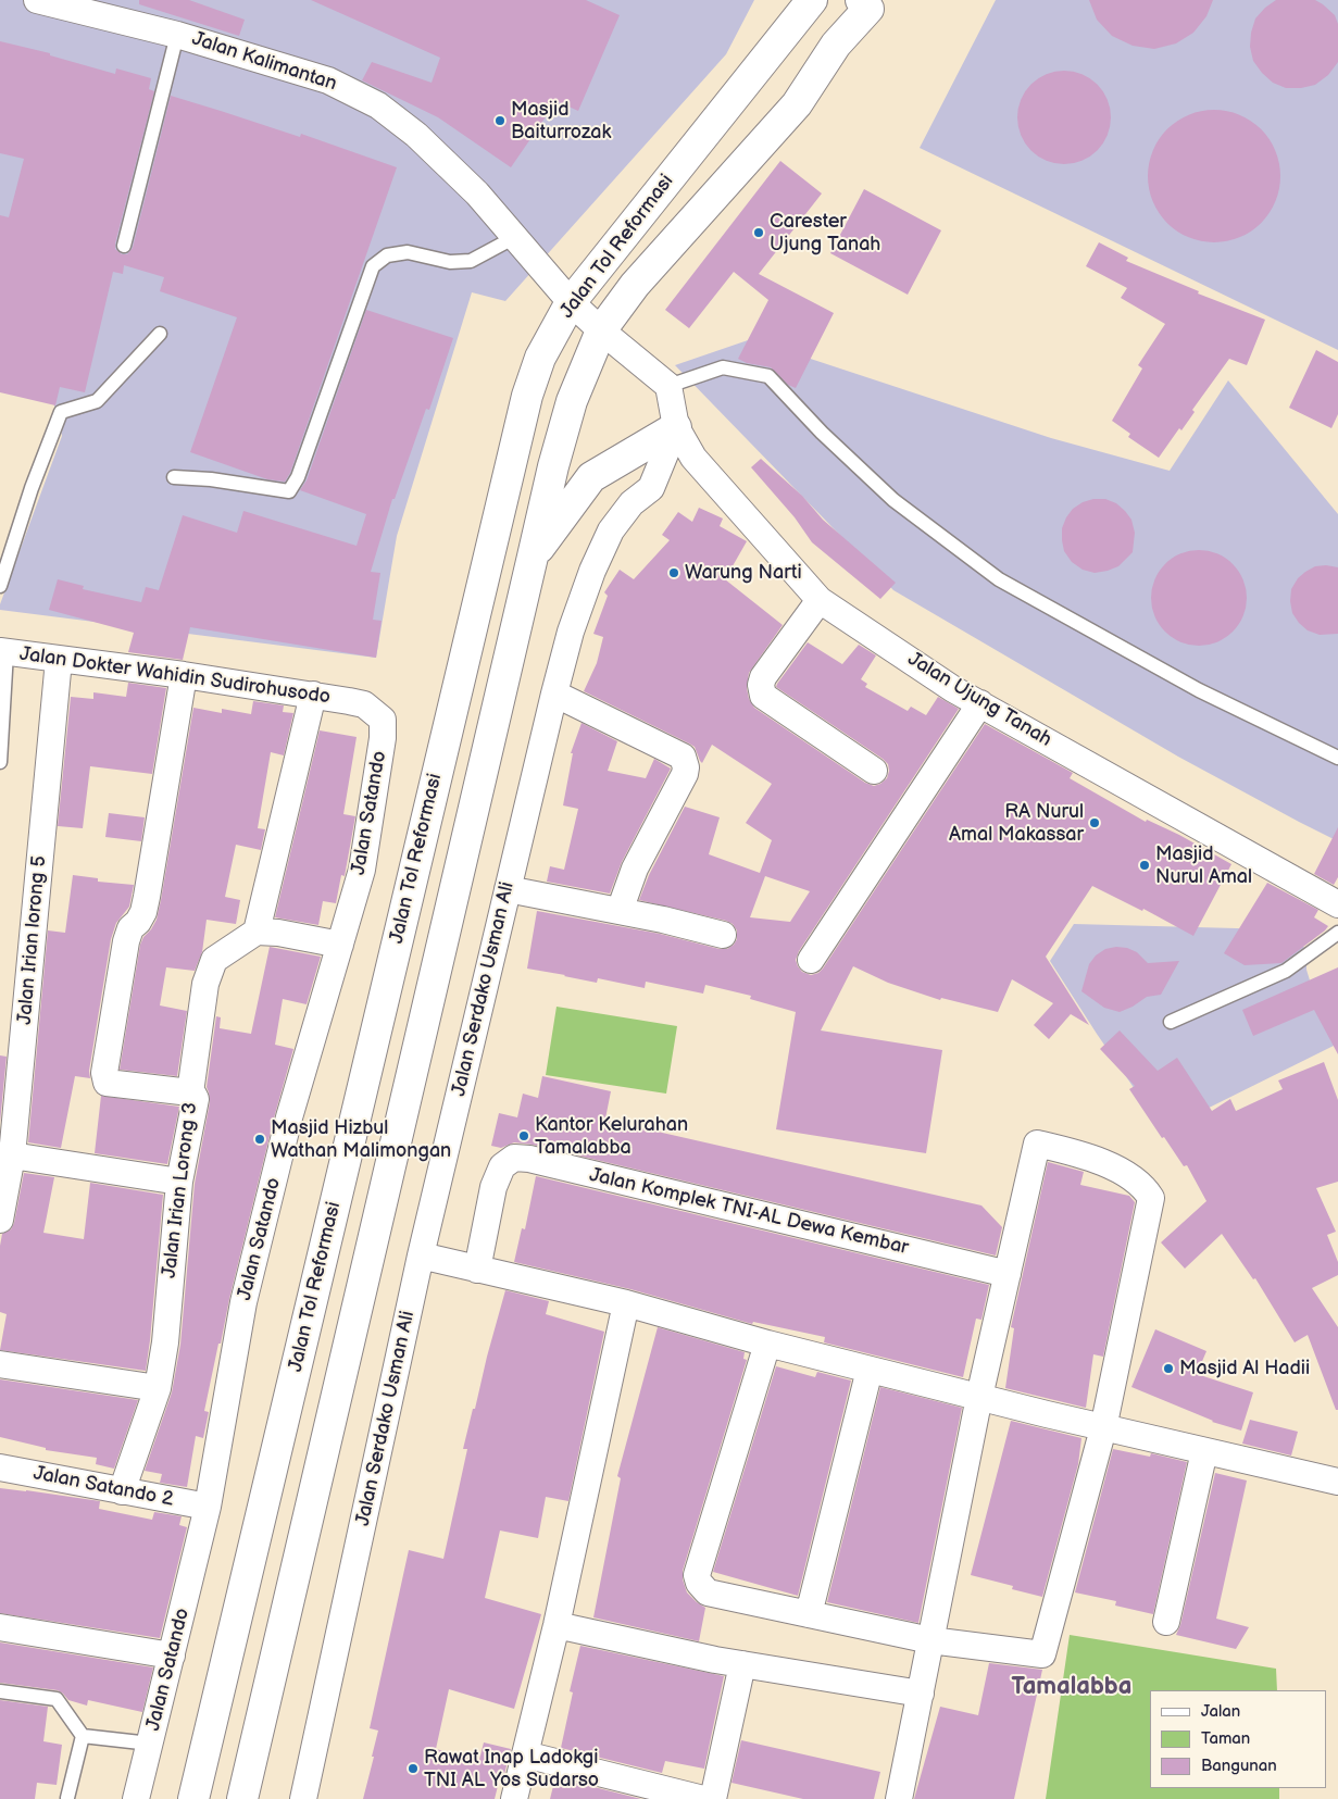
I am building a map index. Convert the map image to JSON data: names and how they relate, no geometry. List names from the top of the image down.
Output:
{
  "streets": {
    "highway": ["Jalan Tol Reformasi"],
    "street": [
      "Jalan Kalimantan",
      "Jalan Dokter Wahidin Sudirohusodo",
      "Jalan Ujung Tanah",
      "Jalan Satando",
      "Jalan Irian lorong 5",
      "Jalan Serdako Usman Ali",
      "Jalan Irian Lorong 3",
      "Jalan Komplek TNI-AL Dewa Kembar",
      "Jalan Satando 2"
    ]
  },
  "crossings": [
    ["Jalan Kalimantan", "Jalan Tol Reformasi"],
    ["Jalan Dokter Wahidin Sudirohusodo", "Jalan Satando"],
    ["Jalan Dokter Wahidin Sudirohusodo", "Jalan Irian lorong 5"],
    ["Jalan Dokter Wahidin Sudirohusodo", "Jalan Irian Lorong 3"],
    ["Jalan Ujung Tanah", "Jalan Serdako Usman Ali"],
    ["Jalan Satando", "Jalan Satando 2"],
    ["Jalan Irian Lorong 3", "Jalan Satando 2"]
  ],
  "districts": ["Tamalabba"],
  "places": [
    "Masjid Baiturrozak",
    "Carester Ujung Tanah",
    "Warung Narti",
    "RA Nurul Amal Makassar",
    "Masjid Nurul Amal",
    "Kantor Kelurahan Tamalabba",
    "Masjid Hizbul Wathan Malimongan",
    "Masjid Al Hadii",
    "Rawat Inap Ladokgi TNI AL Yos Sudarso"
  ],
  "legend": ["Jalan", "Taman", "Bangunan"]
}
